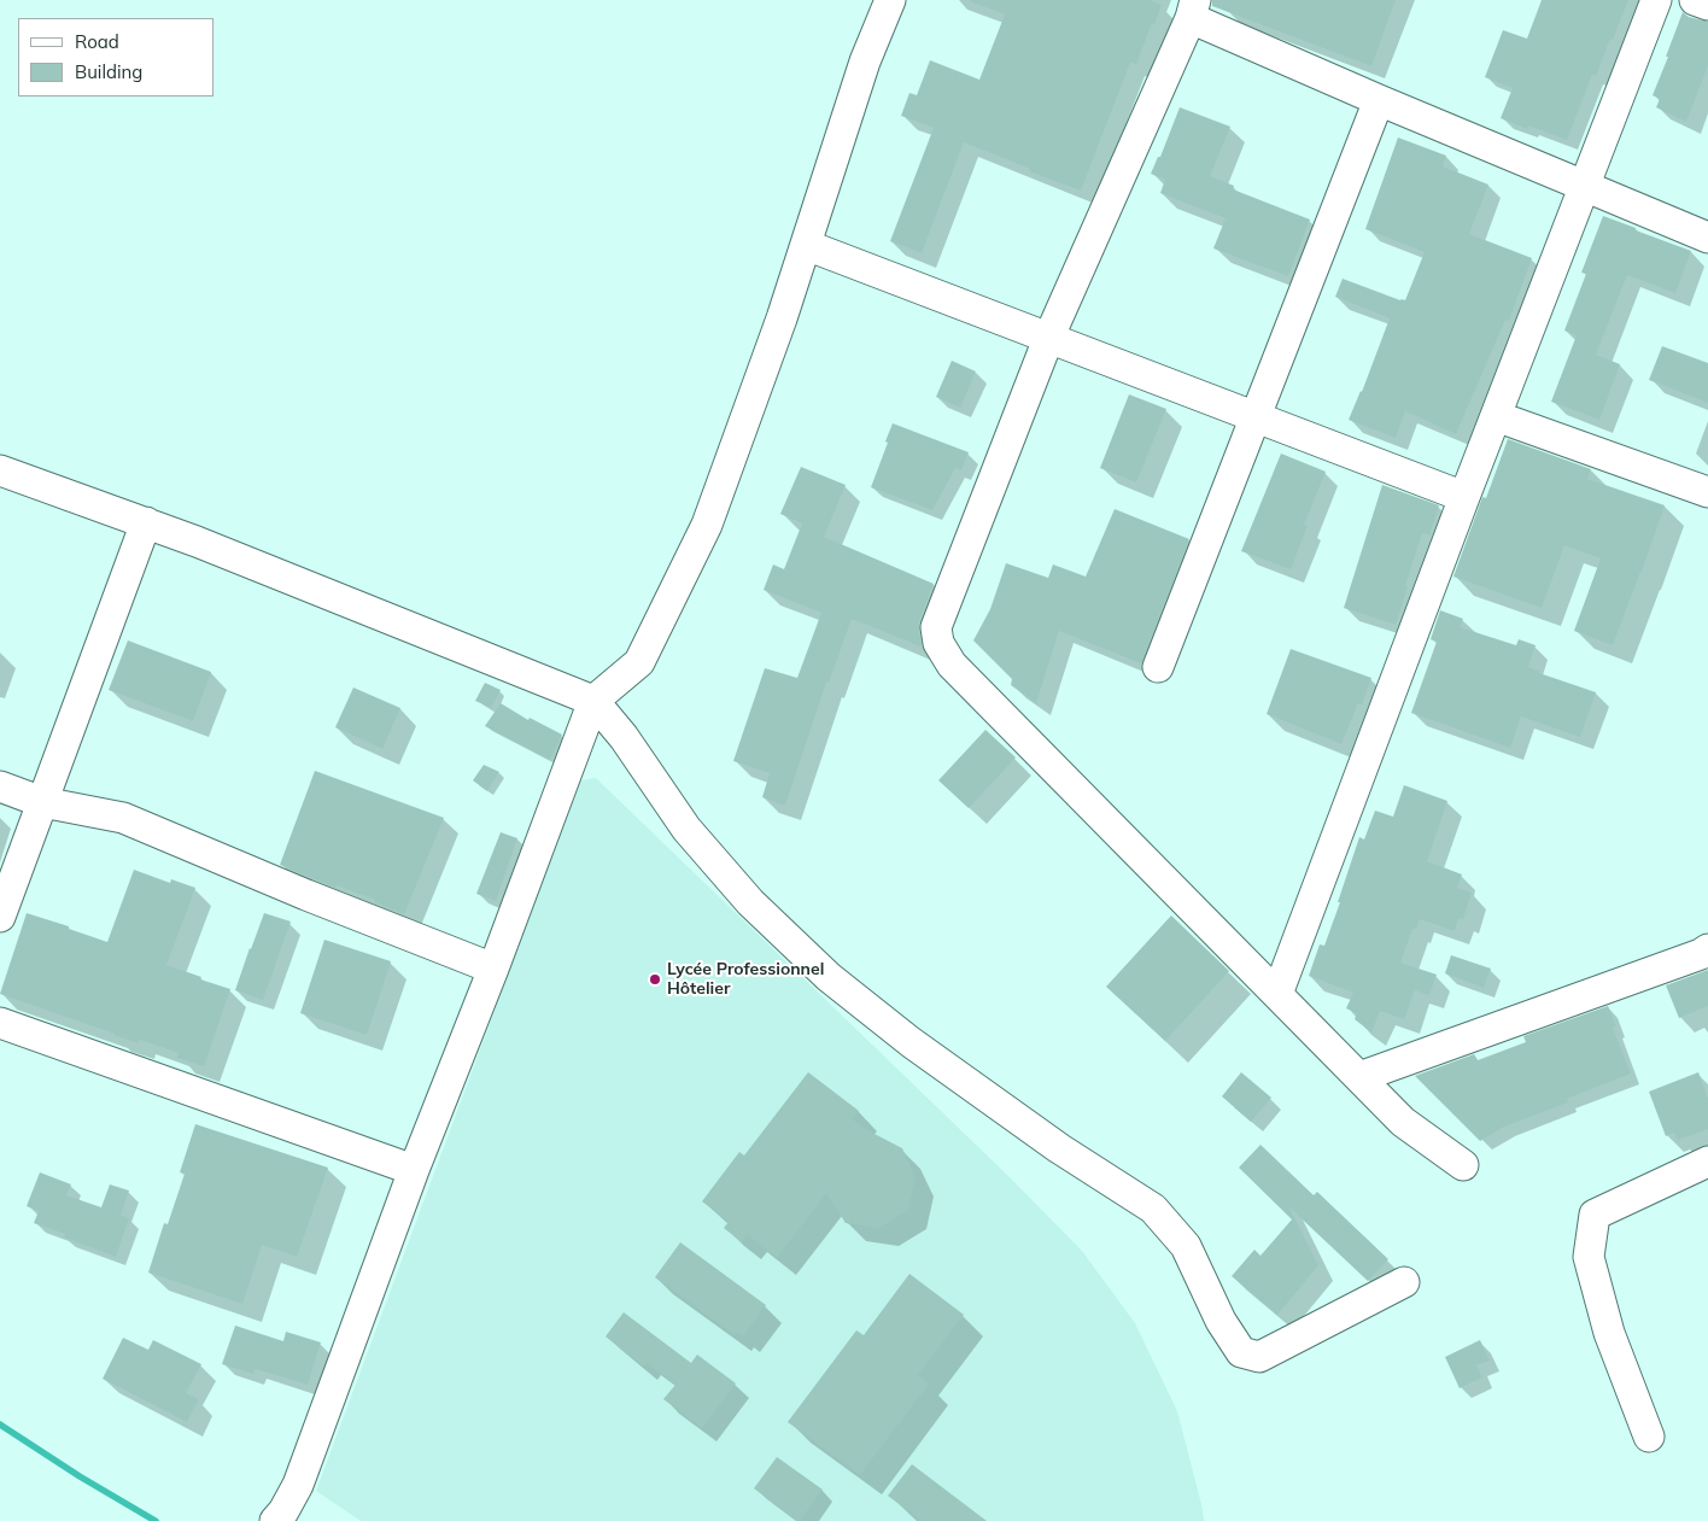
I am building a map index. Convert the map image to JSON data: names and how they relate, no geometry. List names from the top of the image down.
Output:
{
  "places": ["Lycée Professionnel Hôtelier"],
  "legend": ["Road", "Building"]
}
